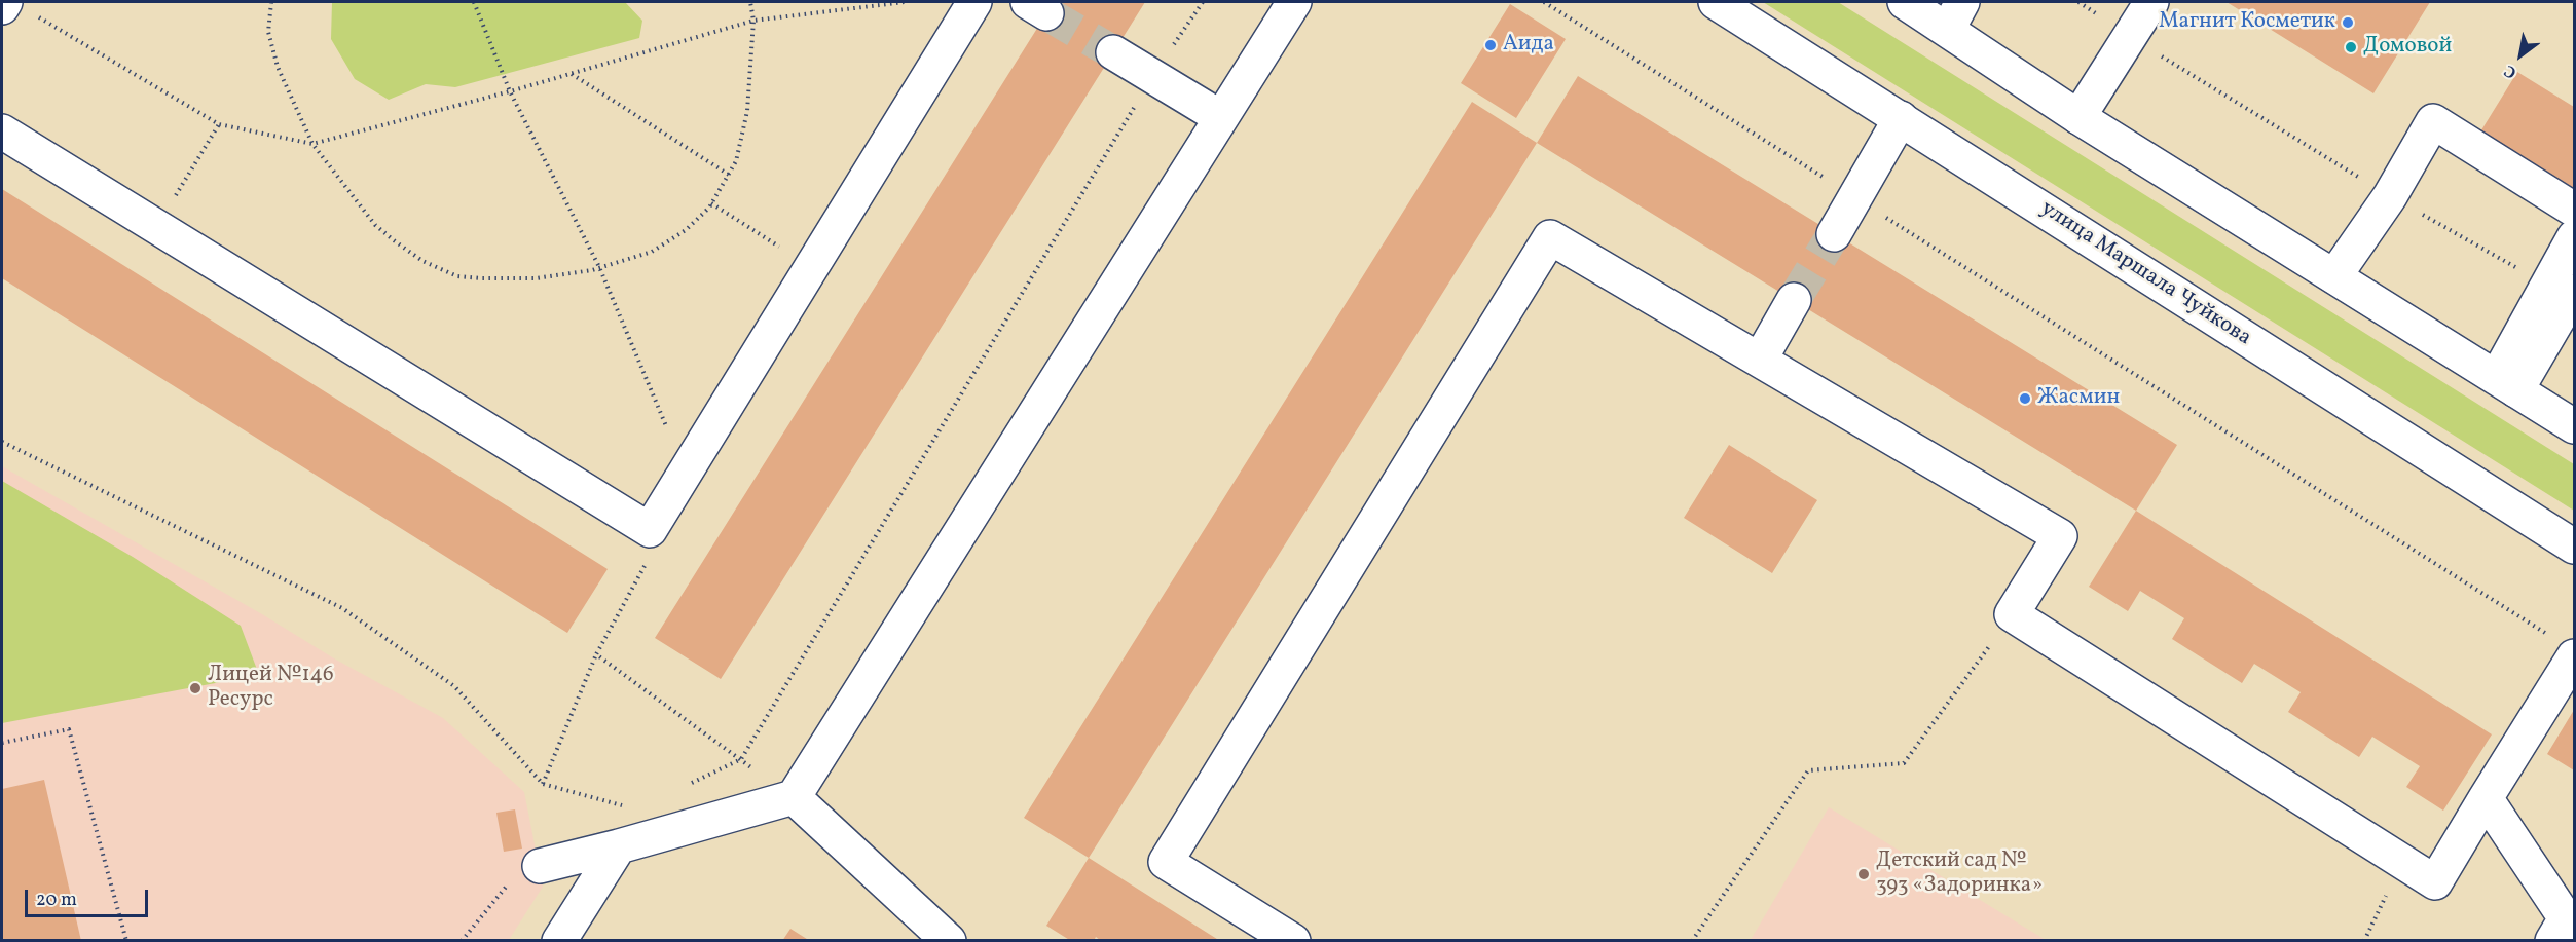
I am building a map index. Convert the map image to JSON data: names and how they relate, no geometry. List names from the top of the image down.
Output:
{
  "streets": {
    "main road": ["улица Маршала Чуйкова"]
  },
  "places": [
    "Магнит Косметик",
    "Аида",
    "Домовой",
    "Жасмин",
    "Лицей №146 Ресурс",
    "Детский сад № 393 «Задоринка»"
  ],
  "scale_bar": "20 m",
  "north": "bottom left"
}
